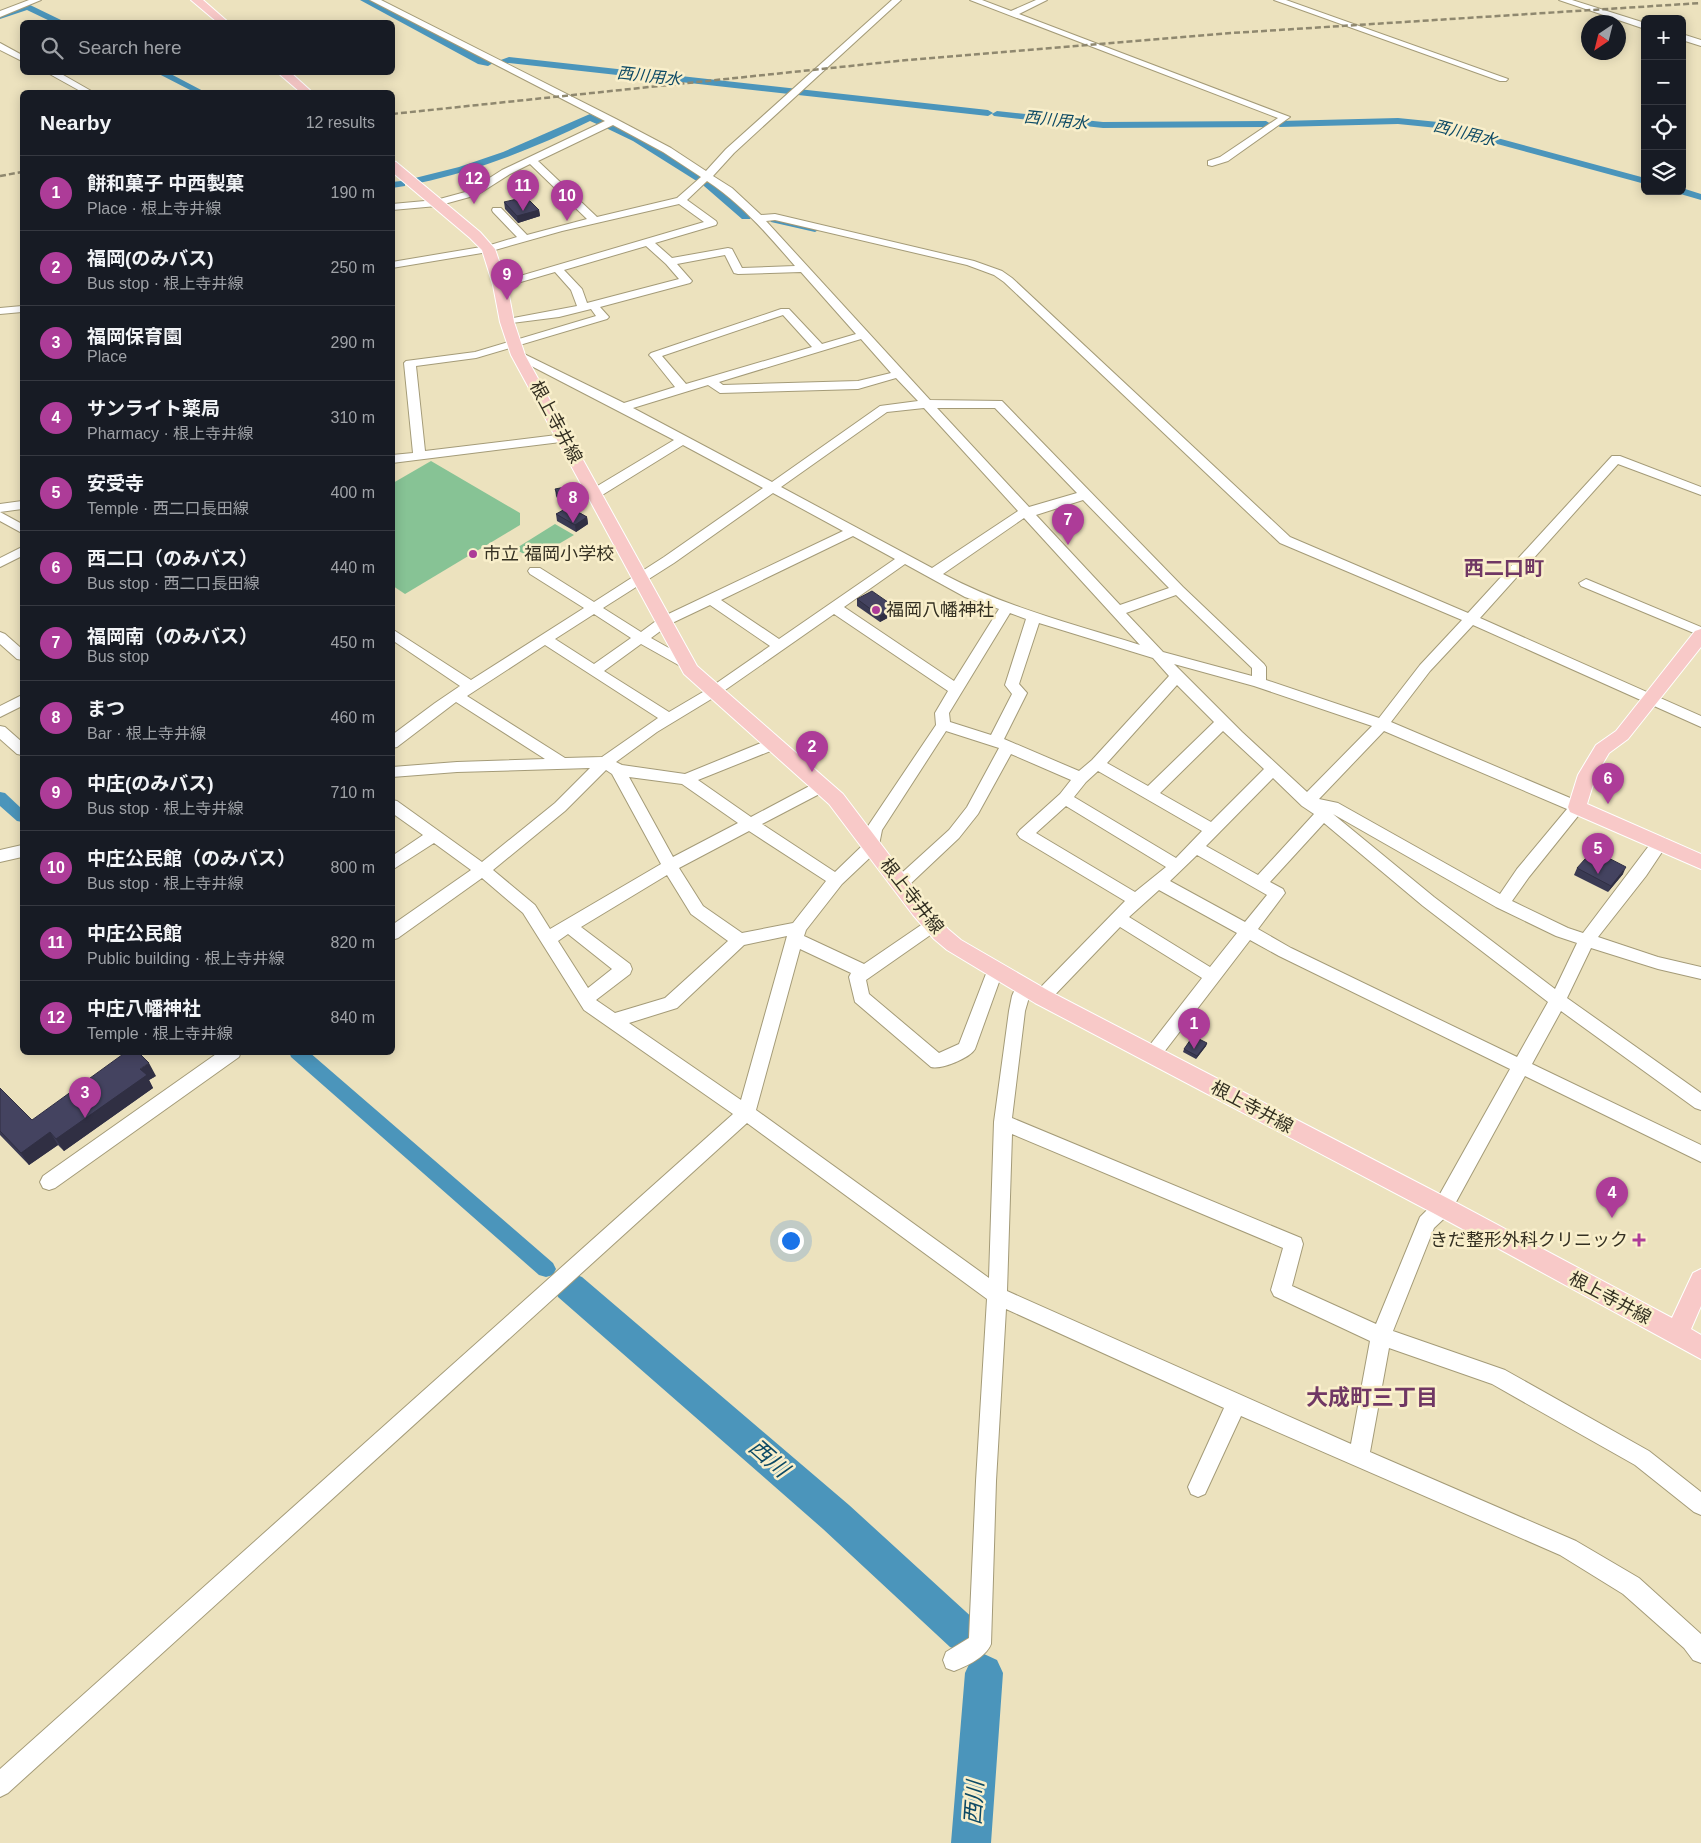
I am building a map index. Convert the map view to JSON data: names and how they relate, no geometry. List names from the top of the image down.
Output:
{
  "streets": {
    "main road": ["根上寺井線"]
  },
  "districts": ["西二口町", "大成町三丁目"],
  "water": ["西川用水", "西川"],
  "places": {
    "other": ["市立 福岡小学校", "福岡八幡神社"],
    "health": ["きだ整形外科クリニック"]
  },
  "north": "bottom left",
  "page": {
    "map_buttons": ["+", "−"],
    "search": "Search here",
    "heading": ["Nearby", "12 results"],
    "list": [
      {
        "mark": "1",
        "name": "餅和菓子 中西製菓",
        "note": "Place · 根上寺井線",
        "value": "190 m"
      },
      {
        "mark": "2",
        "name": "福岡(のみバス)",
        "note": "Bus stop · 根上寺井線",
        "value": "250 m"
      },
      {
        "mark": "3",
        "name": "福岡保育園",
        "note": "Place",
        "value": "290 m"
      },
      {
        "mark": "4",
        "name": "サンライト薬局",
        "note": "Pharmacy · 根上寺井線",
        "value": "310 m"
      },
      {
        "mark": "5",
        "name": "安受寺",
        "note": "Temple · 西二口長田線",
        "value": "400 m"
      },
      {
        "mark": "6",
        "name": "西二口（のみバス）",
        "note": "Bus stop · 西二口長田線",
        "value": "440 m"
      },
      {
        "mark": "7",
        "name": "福岡南（のみバス）",
        "note": "Bus stop",
        "value": "450 m"
      },
      {
        "mark": "8",
        "name": "まつ",
        "note": "Bar · 根上寺井線",
        "value": "460 m"
      },
      {
        "mark": "9",
        "name": "中庄(のみバス)",
        "note": "Bus stop · 根上寺井線",
        "value": "710 m"
      },
      {
        "mark": "10",
        "name": "中庄公民館（のみバス）",
        "note": "Bus stop · 根上寺井線",
        "value": "800 m"
      },
      {
        "mark": "11",
        "name": "中庄公民館",
        "note": "Public building · 根上寺井線",
        "value": "820 m"
      },
      {
        "mark": "12",
        "name": "中庄八幡神社",
        "note": "Temple · 根上寺井線",
        "value": "840 m"
      }
    ],
    "pins": [
      "12",
      "11",
      "10",
      "9",
      "8",
      "7",
      "2",
      "6",
      "5",
      "1",
      "3",
      "4"
    ]
  }
}
